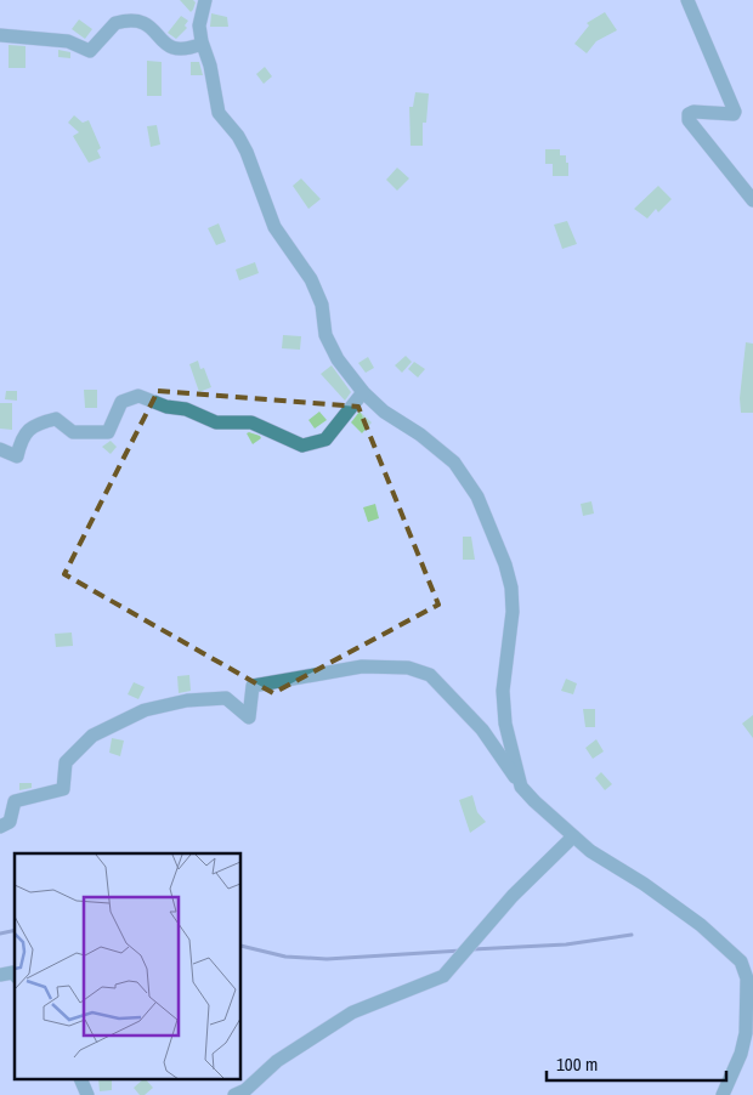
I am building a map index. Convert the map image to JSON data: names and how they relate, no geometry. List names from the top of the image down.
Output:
{
  "scale_bar": "100 m"
}
